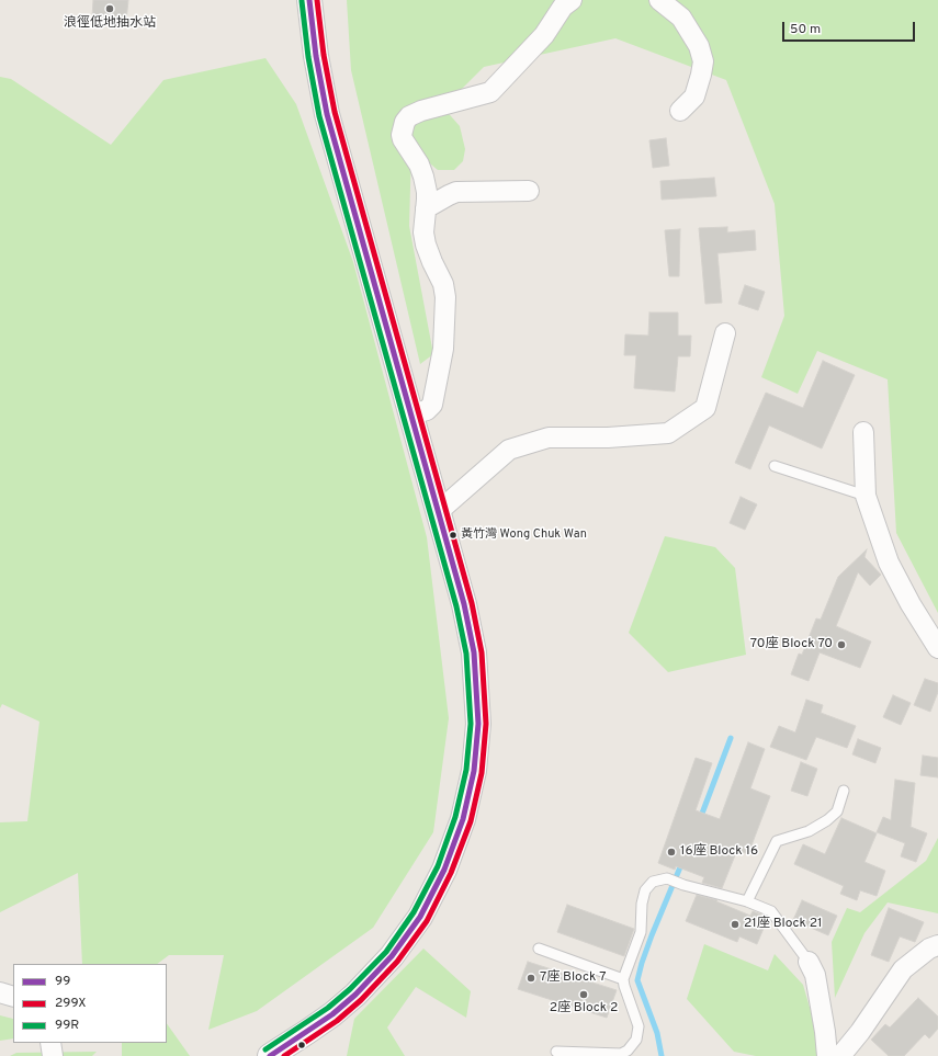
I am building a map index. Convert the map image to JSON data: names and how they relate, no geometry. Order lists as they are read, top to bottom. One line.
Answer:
{"places":["浪徑低地抽水站","黃竹灣 Wong Chuk Wan","70座 Block 70","16座 Block 16","21座 Block 21","7座 Block 7","2座 Block 2"],"lines":["transit line 99","transit line 299X","transit line 99R"],"legend":["99","299X","99R"],"scale_bar":"50 m"}
